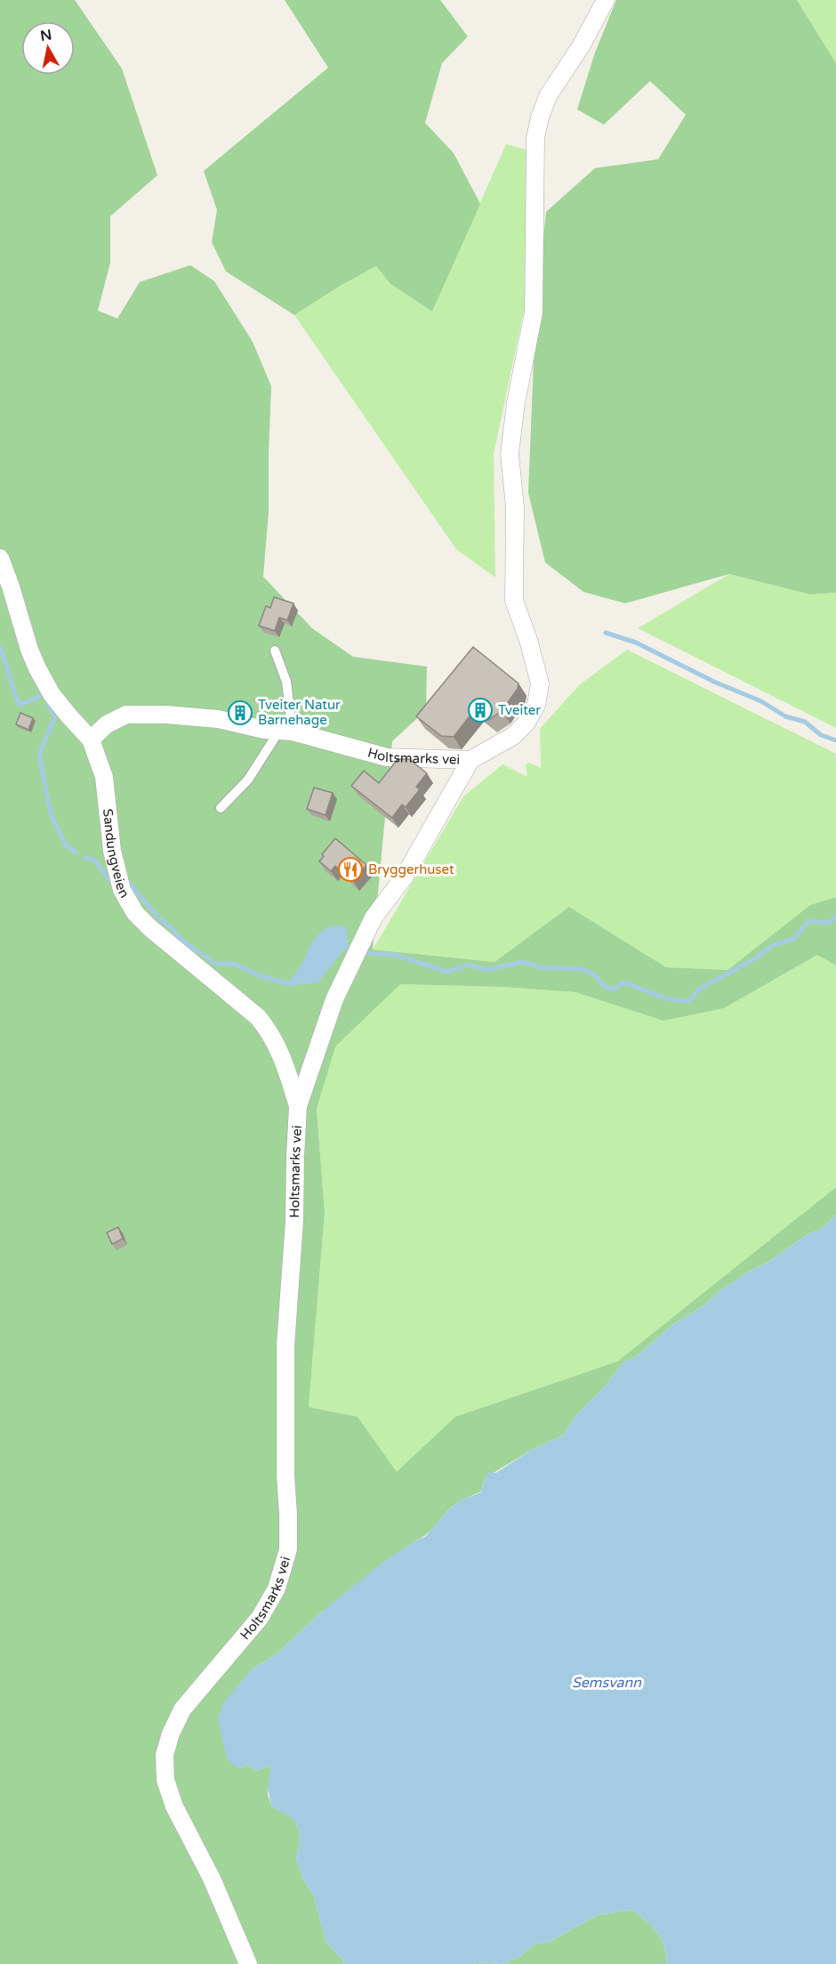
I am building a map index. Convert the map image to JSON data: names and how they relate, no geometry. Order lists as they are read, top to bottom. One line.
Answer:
{"streets":{"street":["Holtsmarks vei","Sandungveien"]},"crossings":[["Holtsmarks vei","Sandungveien"]],"water":["Semsvann"],"places":{"building":["Tveiter","Tveiter Natur Barnehage"],"restaurant":["Bryggerhuset"]},"north":"top"}
